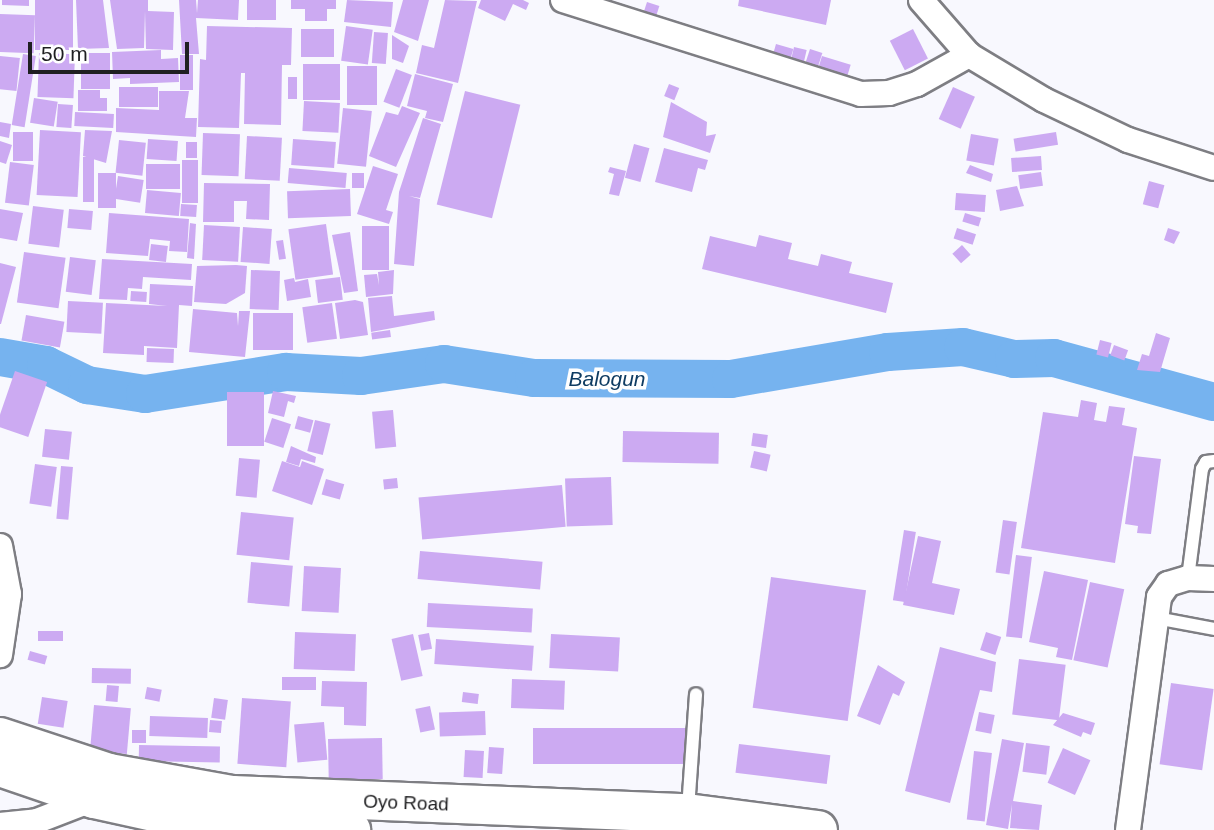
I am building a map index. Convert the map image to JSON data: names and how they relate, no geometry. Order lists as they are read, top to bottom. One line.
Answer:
{"streets":{"main road":["Oyo Road"]},"water":["Balogun"],"scale_bar":"50 m"}
